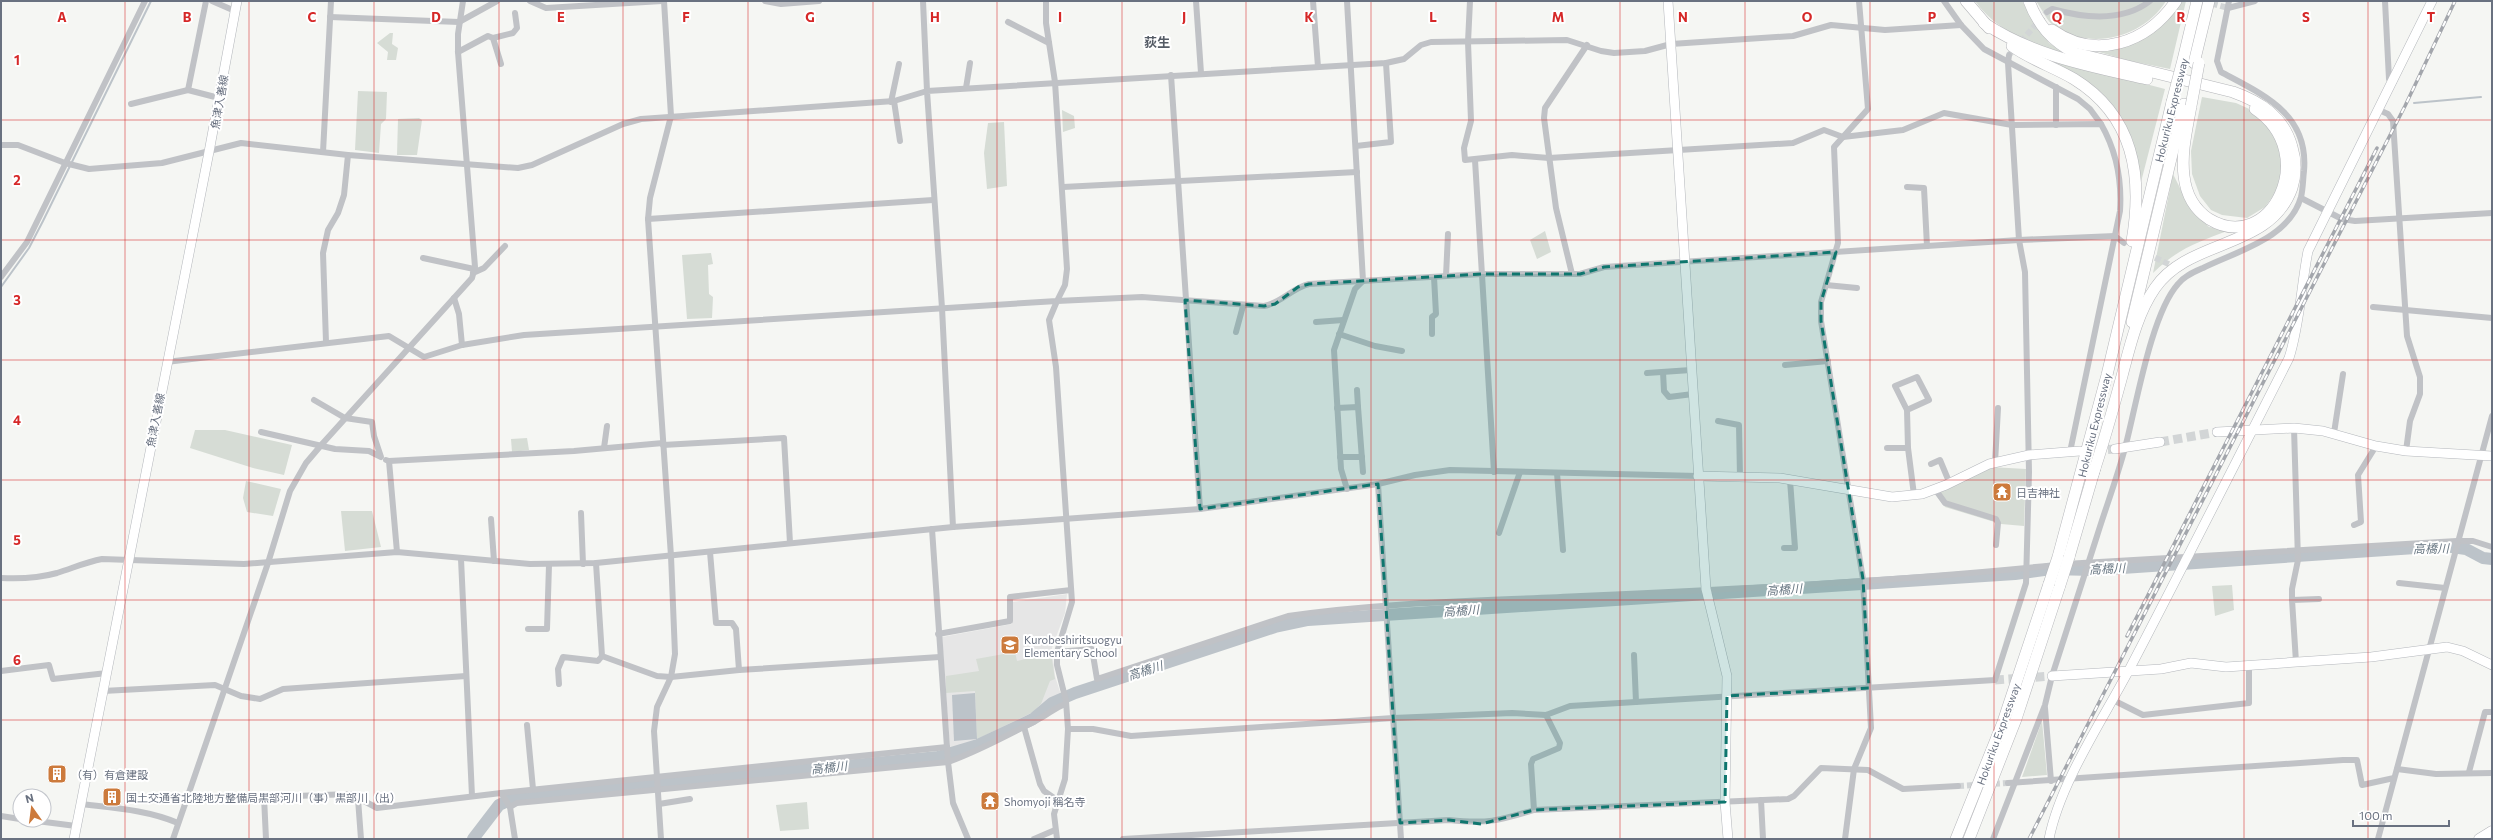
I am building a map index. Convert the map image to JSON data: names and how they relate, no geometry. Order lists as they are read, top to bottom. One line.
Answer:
{"streets":{"highway":["Hokuriku Expressway"],"street":["魚津入善線"]},"districts":["荻生"],"water":["高橋川"],"places":{"temple":["日吉神社","Shomyoji 稱名寺"],"school or university":["Kurobeshiritsuogyu Elementary School"],"building":["（有）有倉建設","国土交通省北陸地方整備局黒部河川（事）黒部川（出）"]},"scale_bar":"100 m","north":"top","grid":{"columns":["A","B","C","D","E","F","G","H","I","J","K","L","M","N","O","P","Q","R","S","T"],"rows":["1","2","3","4","5","6"]}}
